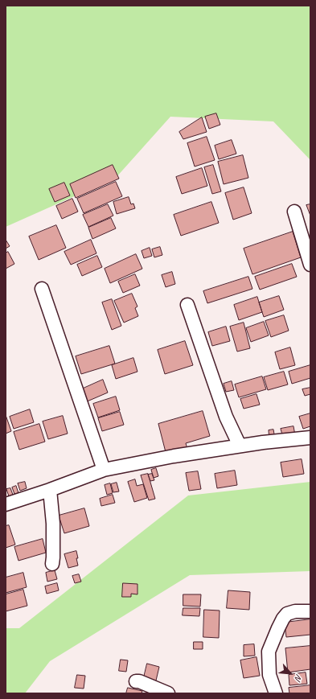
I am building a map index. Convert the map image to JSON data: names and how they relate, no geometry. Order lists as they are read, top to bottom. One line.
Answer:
{"north":"bottom right"}
